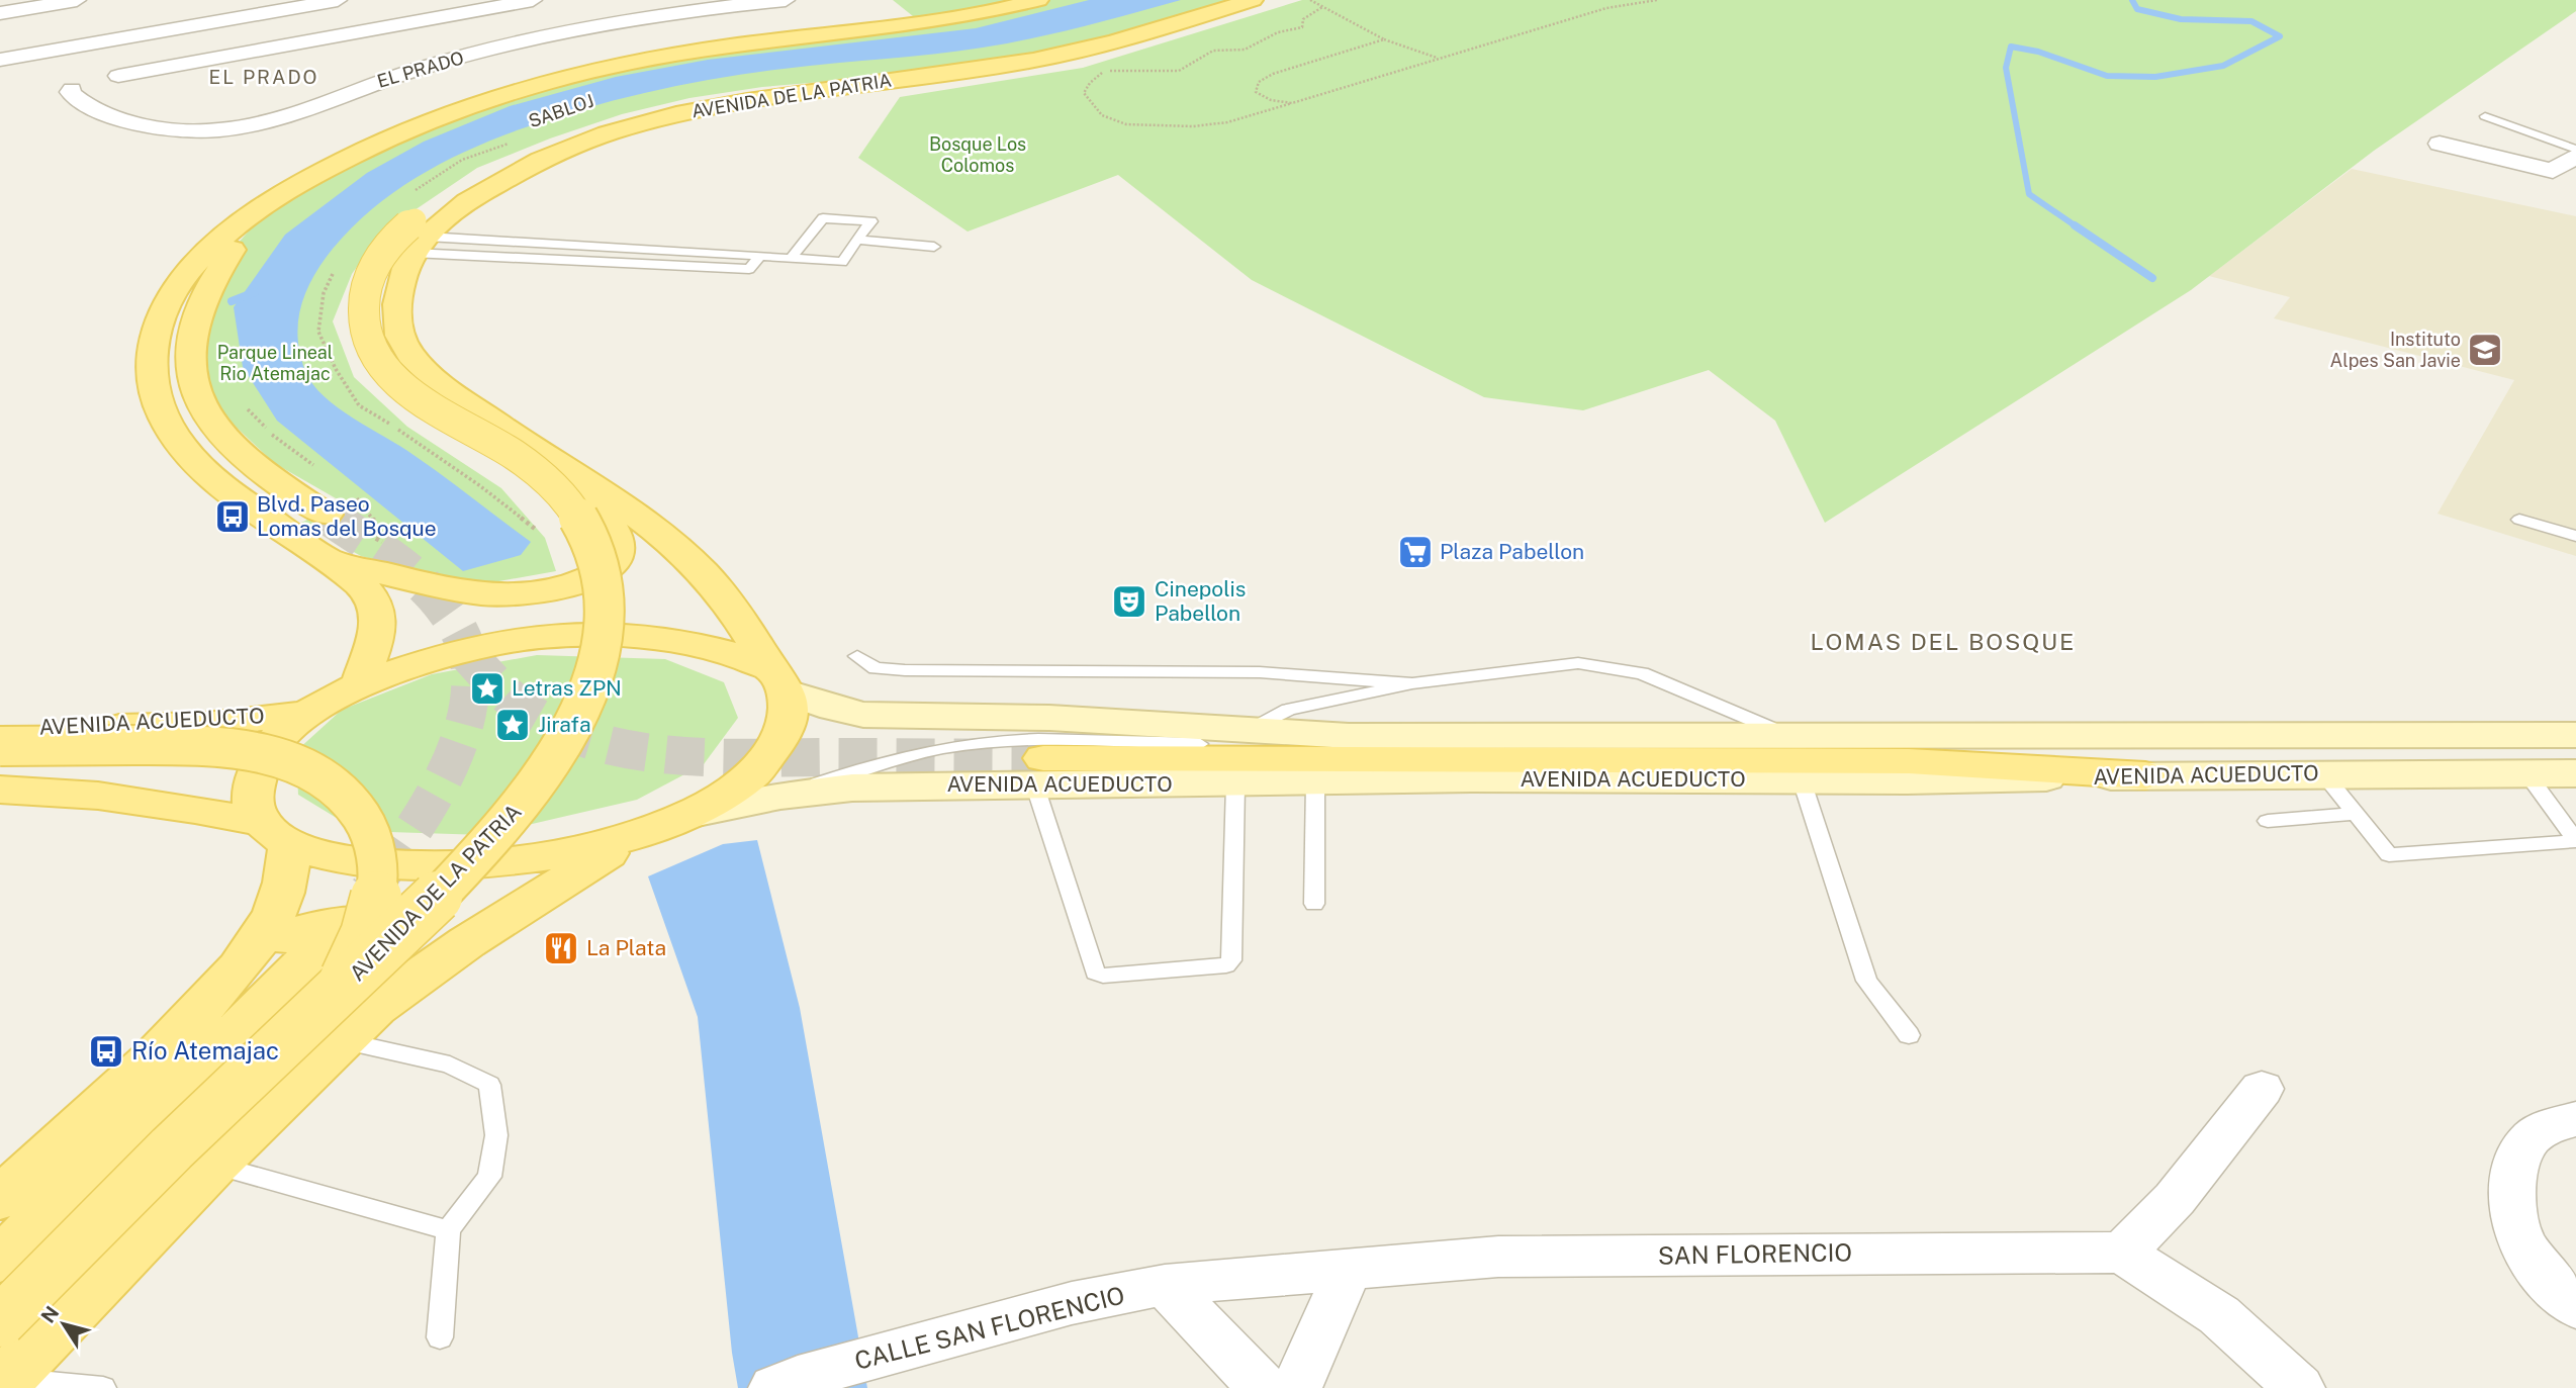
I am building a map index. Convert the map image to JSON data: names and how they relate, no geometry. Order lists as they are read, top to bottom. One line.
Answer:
{"streets":{"main road":["AVENIDA DE LA PATRIA","AVENIDA ACUEDUCTO"],"street":["EL PRADO","SAN FLORENCIO","CALLE SAN FLORENCIO"],"path":["SABLOJ"]},"crossings":[["AVENIDA DE LA PATRIA","SABLOJ"],["AVENIDA DE LA PATRIA","AVENIDA ACUEDUCTO"],["SAN FLORENCIO","CALLE SAN FLORENCIO"]],"districts":["EL PRADO","LOMAS DEL BOSQUE"],"parks":["Bosque Los Colomos","Parque Lineal Rio Atemajac"],"places":{"school or university":["Instituto Alpes San Javie"],"bus stop":["Blvd. Paseo Lomas del Bosque","Río Atemajac"],"supermarket":["Plaza Pabellon"],"theatre":["Cinepolis Pabellon"],"place":["Letras ZPN","Jirafa"],"restaurant":["La Plata"]},"north":"top left"}
